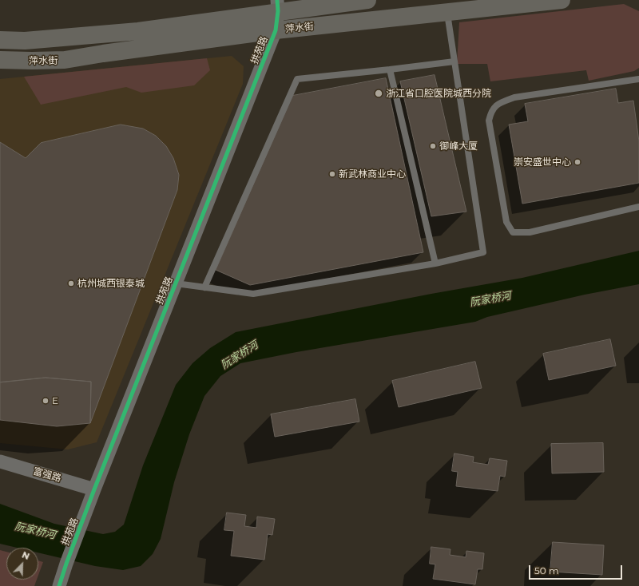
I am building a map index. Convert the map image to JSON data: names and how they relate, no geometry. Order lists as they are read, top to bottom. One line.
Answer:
{"streets":{"main road":["萍水街"],"street":["拱苑路","富强路"]},"crossings":[["萍水街","拱苑路"],["拱苑路","富强路"]],"water":["阮家桥河"],"places":["浙江省口腔医院城西分院","御峰大厦","崇安盛世中心","新武林商业中心","杭州城西银泰城","E"],"scale_bar":"50 m","north":"top right"}
